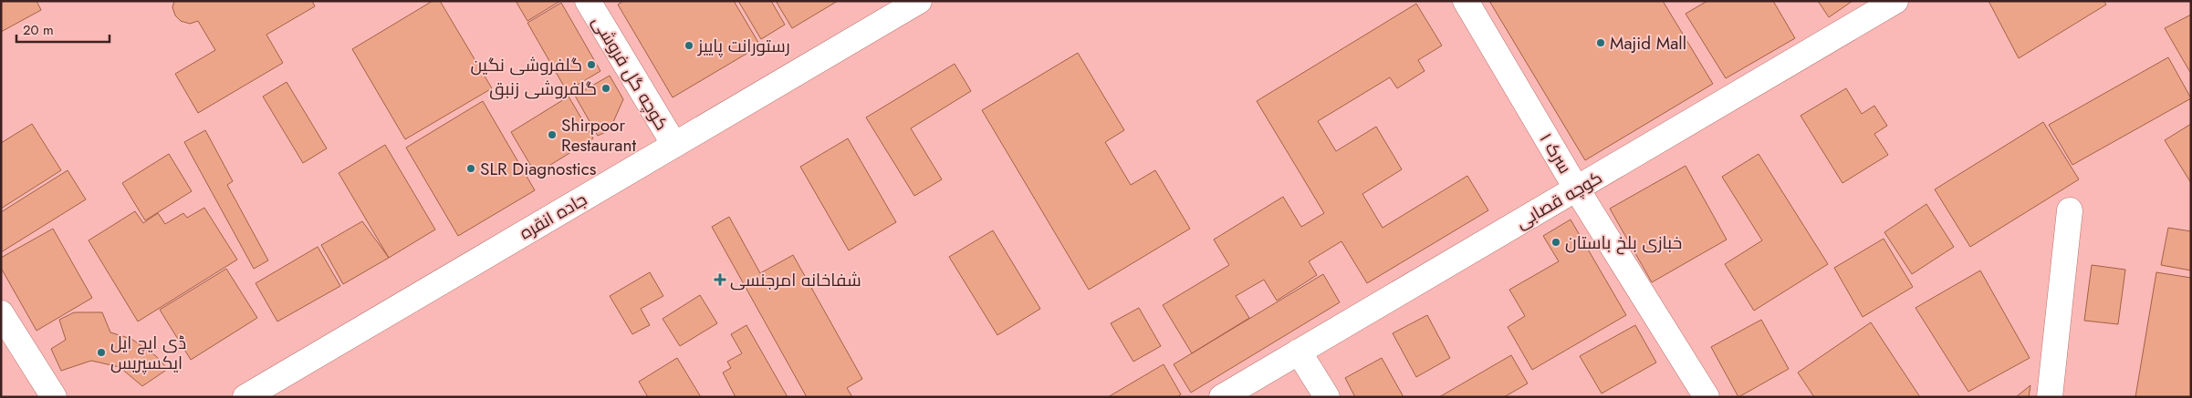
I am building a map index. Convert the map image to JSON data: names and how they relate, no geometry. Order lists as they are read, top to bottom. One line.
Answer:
{"streets":{"street":["کوچه گل فروشی","سرک ۱","کوچه قصابی","جادہ انقرہ"]},"crossings":[["کوچه گل فروشی","جادہ انقرہ"],["سرک ۱","کوچه قصابی"]],"places":{"other":["Majid Mall","رستورانت پاییز","گلفروشی نگین","گلفروشی زنبق","Shirpoor Restaurant","SLR Diagnostics","خبازی بلخ باستان","ڈی ایچ ایل ایکسپریس"],"health":["شفاخانه امرجنسی"]},"scale_bar":"20 m"}
